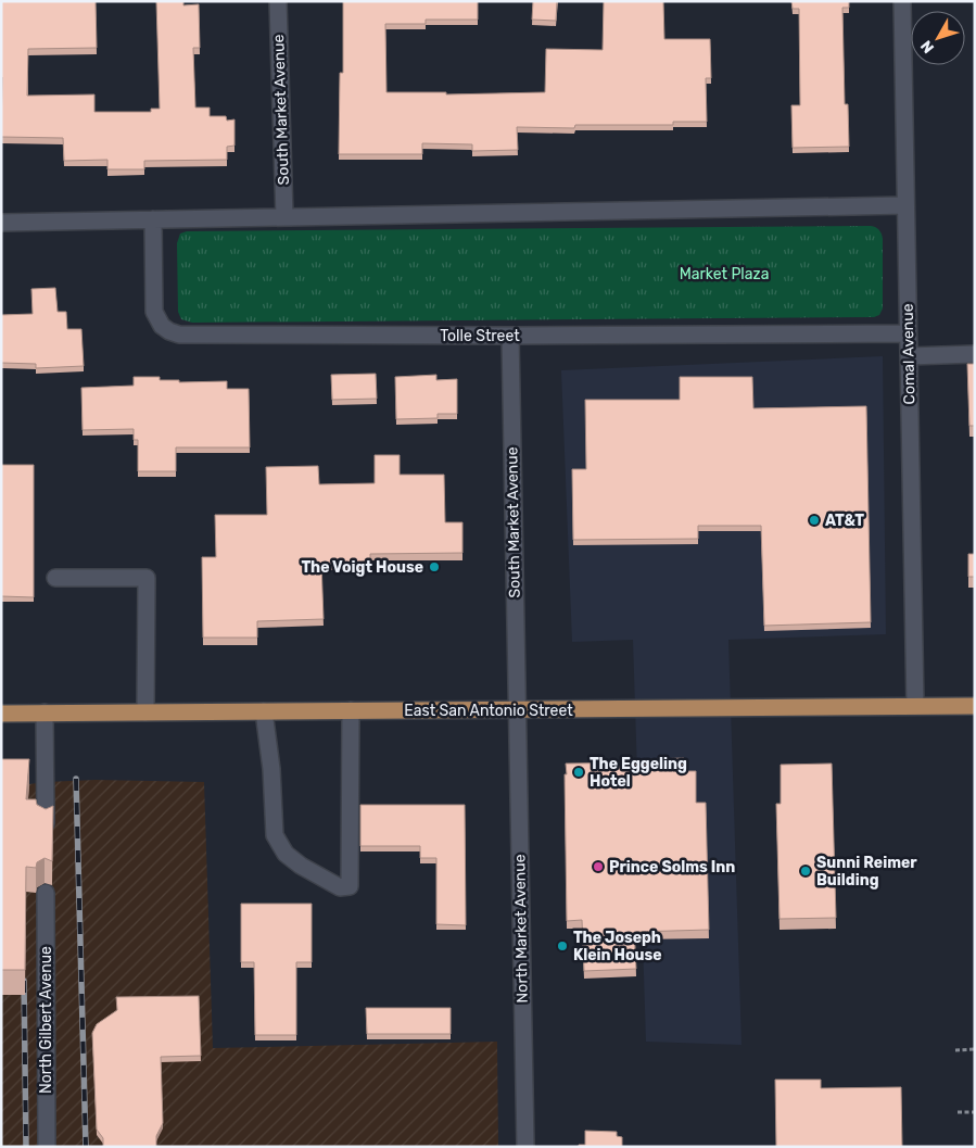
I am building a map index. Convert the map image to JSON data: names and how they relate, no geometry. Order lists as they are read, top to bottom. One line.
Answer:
{"streets":{"main road":["East San Antonio Street"],"street":["South Market Avenue","Tolle Street","Comal Avenue","North Market Avenue","North Gilbert Avenue"]},"crossings":[["South Market Avenue","Tolle Street"],["South Market Avenue","East San Antonio Street"],["South Market Avenue","North Market Avenue"],["Tolle Street","Comal Avenue"],["Comal Avenue","East San Antonio Street"],["East San Antonio Street","North Market Avenue"]],"parks":["Market Plaza"],"places":["AT&T","The Voigt House","The Eggeling Hotel","Prince Solms Inn","Sunni Reimer Building","The Joseph Klein House"],"north":"bottom left"}
